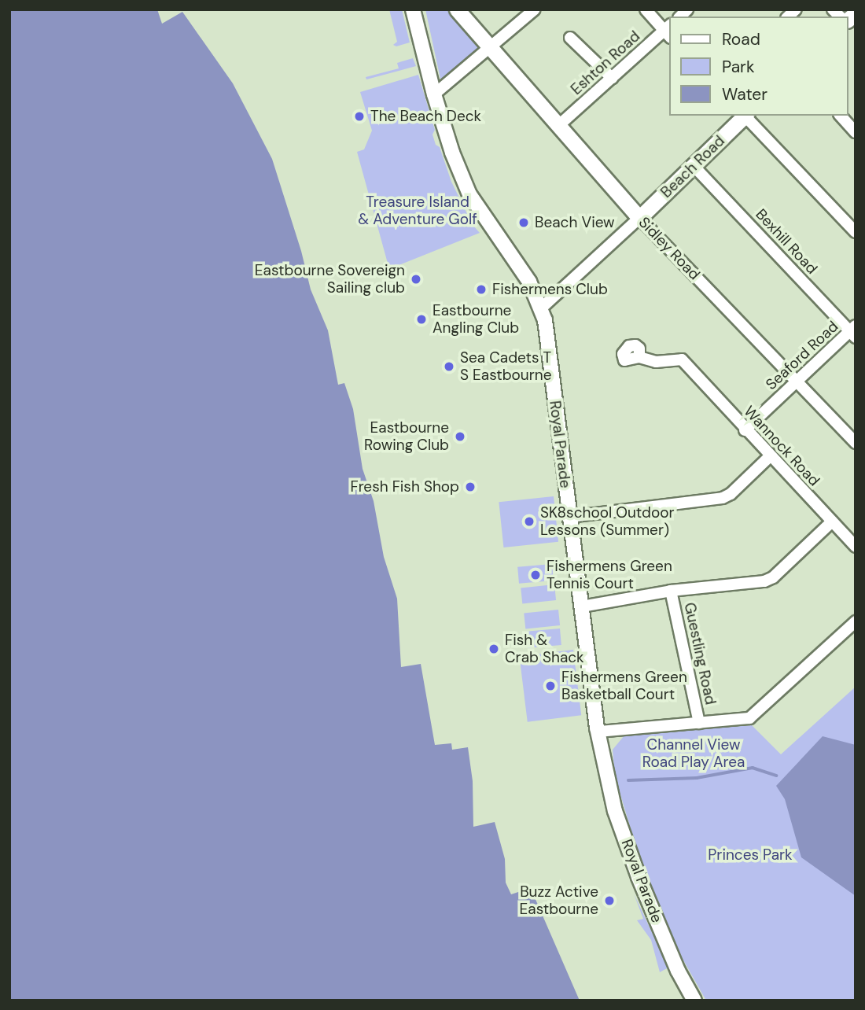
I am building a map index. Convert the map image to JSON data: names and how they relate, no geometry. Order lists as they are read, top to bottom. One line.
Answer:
{"streets":{"main road":["Beach Road","Sidley Road"],"street":["Eshton Road","Bexhill Road","Seaford Road","Royal Parade","Wannock Road","Guestling Road"]},"crossings":[["Eshton Road","Sidley Road"],["Beach Road","Bexhill Road"],["Beach Road","Sidley Road"],["Beach Road","Royal Parade"],["Bexhill Road","Seaford Road"],["Sidley Road","Seaford Road"],["Seaford Road","Wannock Road"]],"parks":["Treasure Island & Adventure Golf","Channel View Road Play Area","Princes Park"],"places":["The Beach Deck","Beach View","Eastbourne Sovereign Sailing club","Fishermens Club","Eastbourne Angling Club","Sea Cadets T S Eastbourne","Eastbourne Rowing Club","Fresh Fish Shop","SK8school Outdoor Lessons (Summer)","Fishermens Green Tennis Court","Fish & Crab Shack","Fishermens Green Basketball Court","Buzz Active Eastbourne"],"legend":["Road","Park","Water"]}
